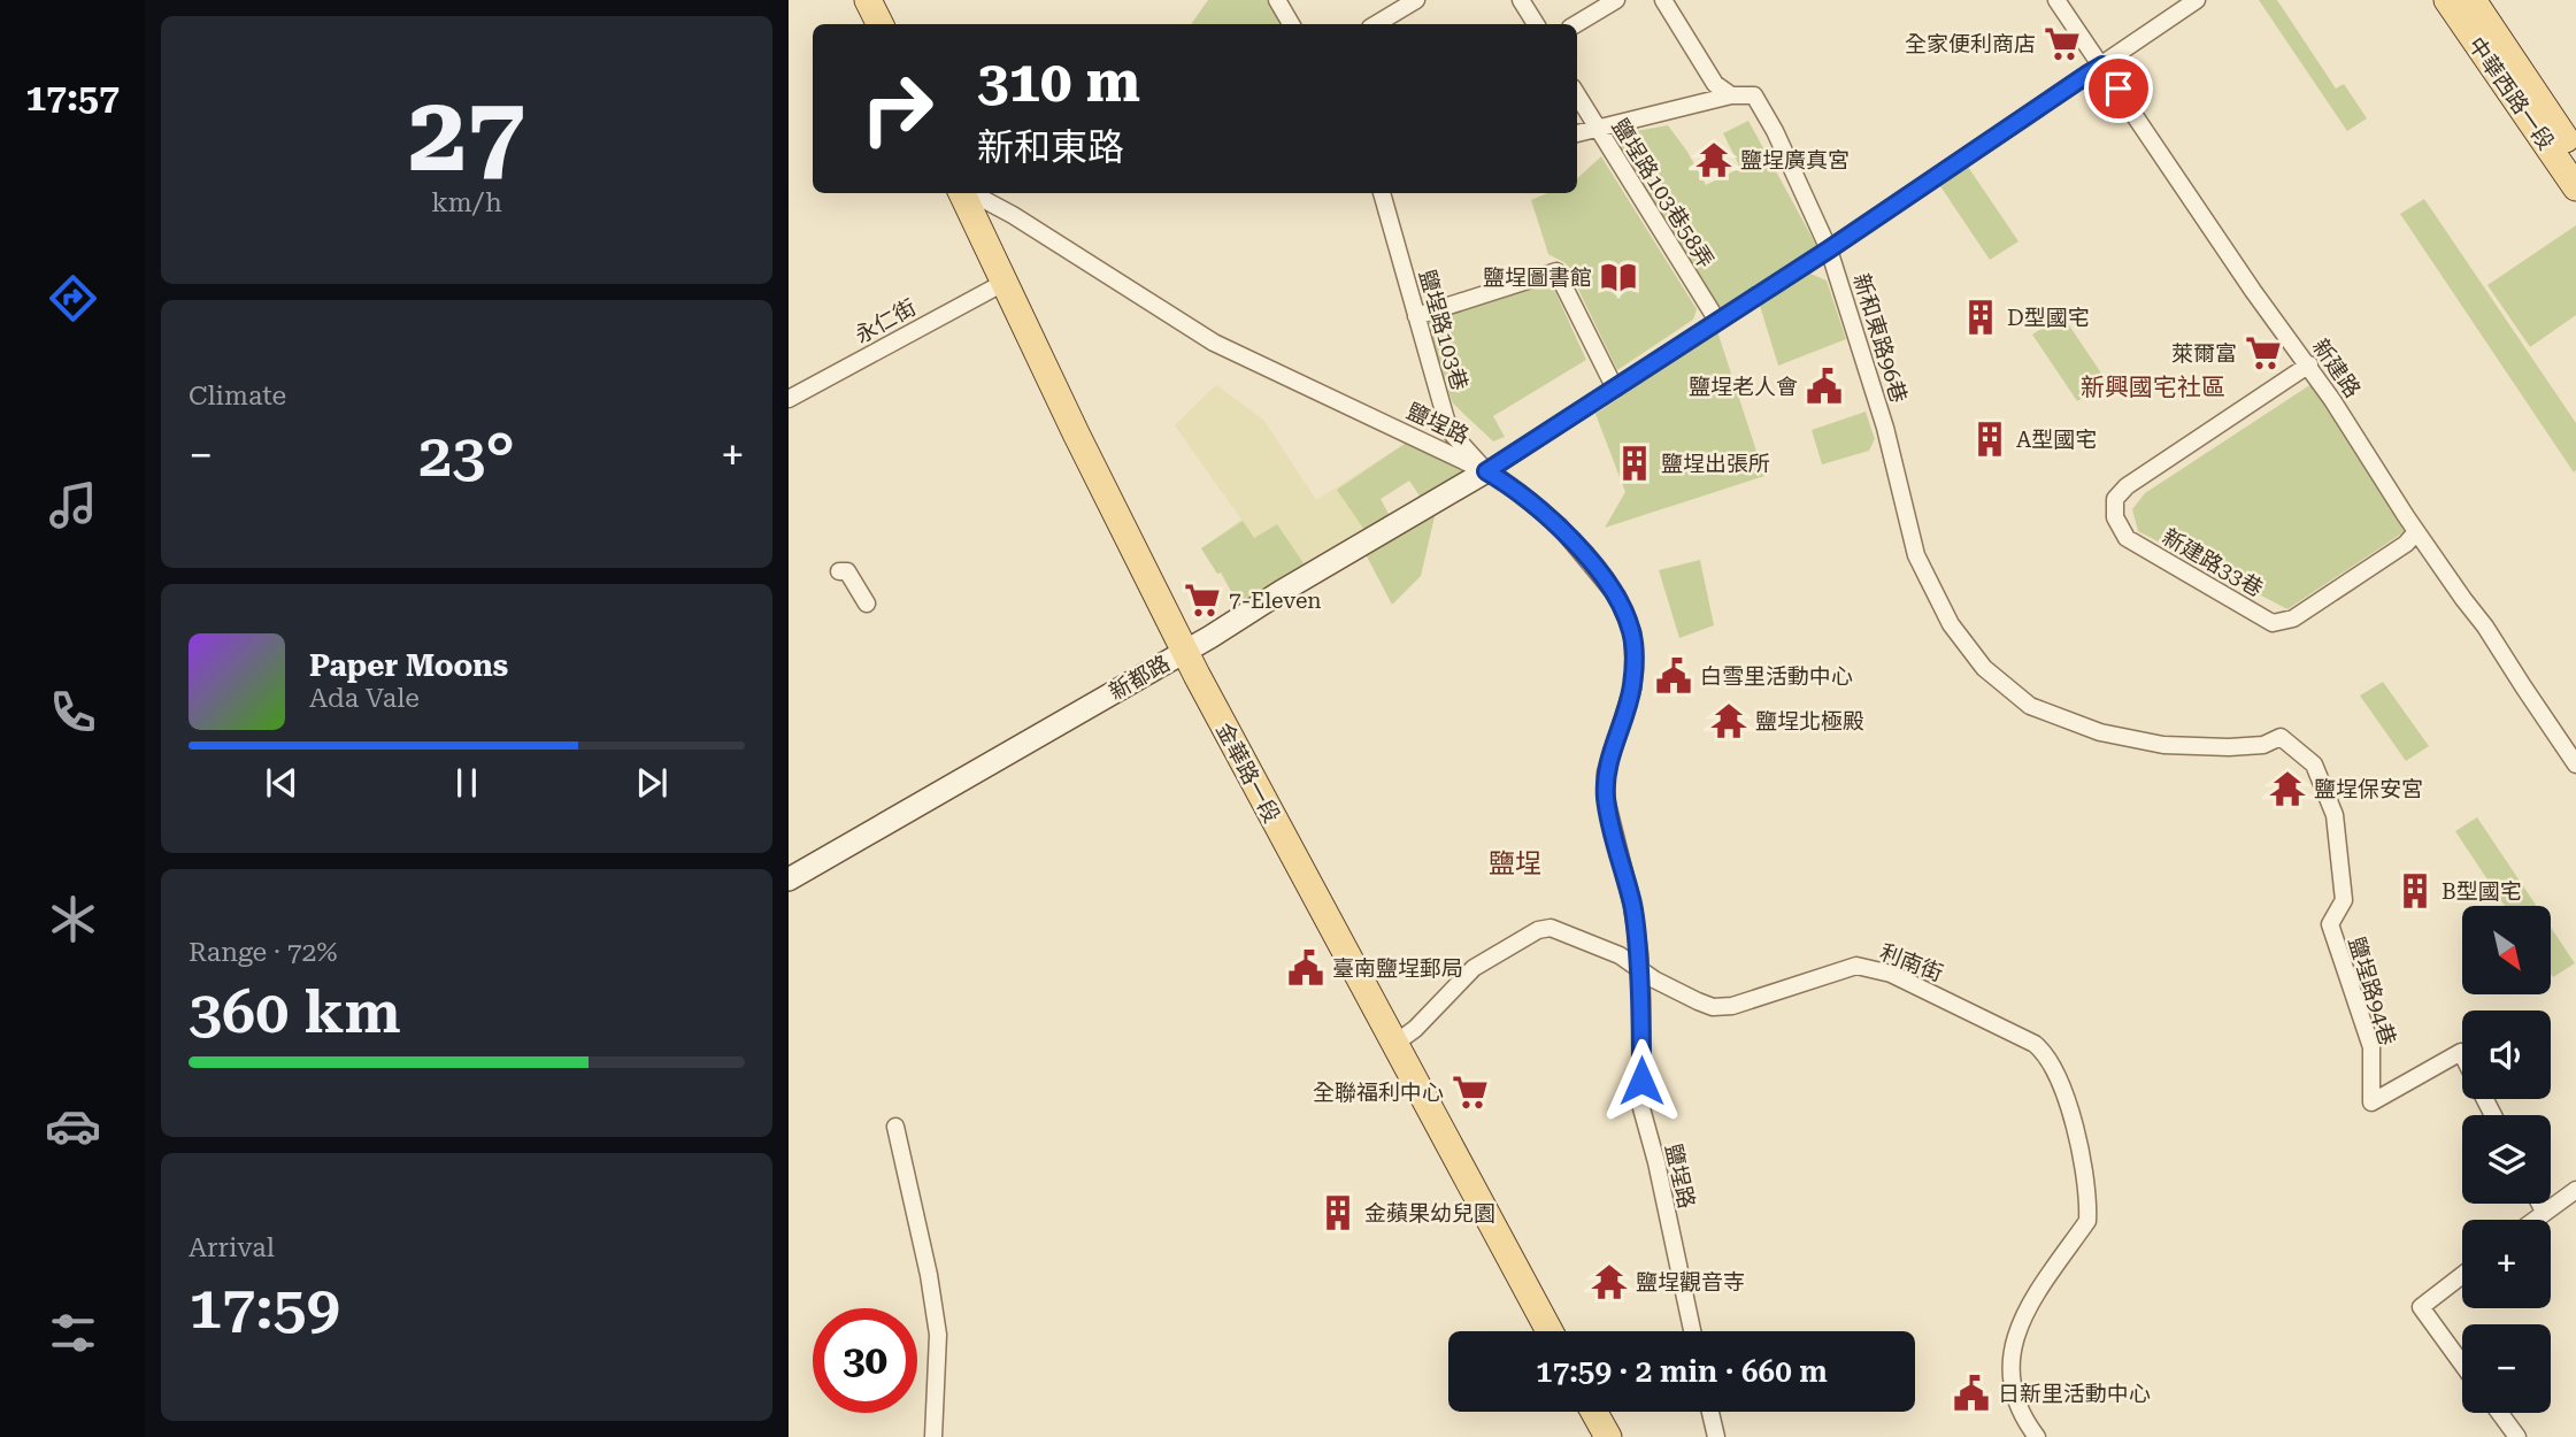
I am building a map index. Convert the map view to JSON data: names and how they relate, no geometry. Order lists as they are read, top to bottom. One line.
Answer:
{"streets":{"main road":["中華西路一段","金華路一段"],"street":["鹽埕路103巷58弄","永仁街","鹽埕路103巷","新和東路96巷","新建路","鹽埕路","新建路33巷","新都路","利南街","鹽埕路94巷"]},"crossings":[["永仁街","金華路一段"],["鹽埕路103巷","鹽埕路"],["鹽埕路103巷","新都路"],["新和東路96巷","鹽埕路94巷"],["新建路","新建路33巷"],["鹽埕路","新都路"],["鹽埕路","利南街"],["新都路","金華路一段"],["金華路一段","利南街"]],"districts":["新興國宅社區","鹽埕"],"places":{"supermarket":["全家便利商店","萊爾富","7-Eleven","全聯福利中心"],"temple":["鹽埕廣真宮","鹽埕北極殿","鹽埕保安宮","鹽埕觀音寺"],"library":["鹽埕圖書館"],"building":["D型國宅","A型國宅","鹽埕出張所","B型國宅","金蘋果幼兒園"],"public building":["鹽埕老人會","白雪里活動中心","臺南鹽埕郵局","日新里活動中心"]},"north":"bottom right","page":{"tabs":"17:57","tile":[["27","km/h"],"Climate",["Range · 72%","360 km"],["Arrival","17:59"]],"turn":["310 m","新和東路"],"heat":["−","23°","+"],"song":["Paper Moons","Ada Vale"],"map_buttons":["+","−"],"limit":"30","trip":"17:59 · 2 min · 660 m"}}
